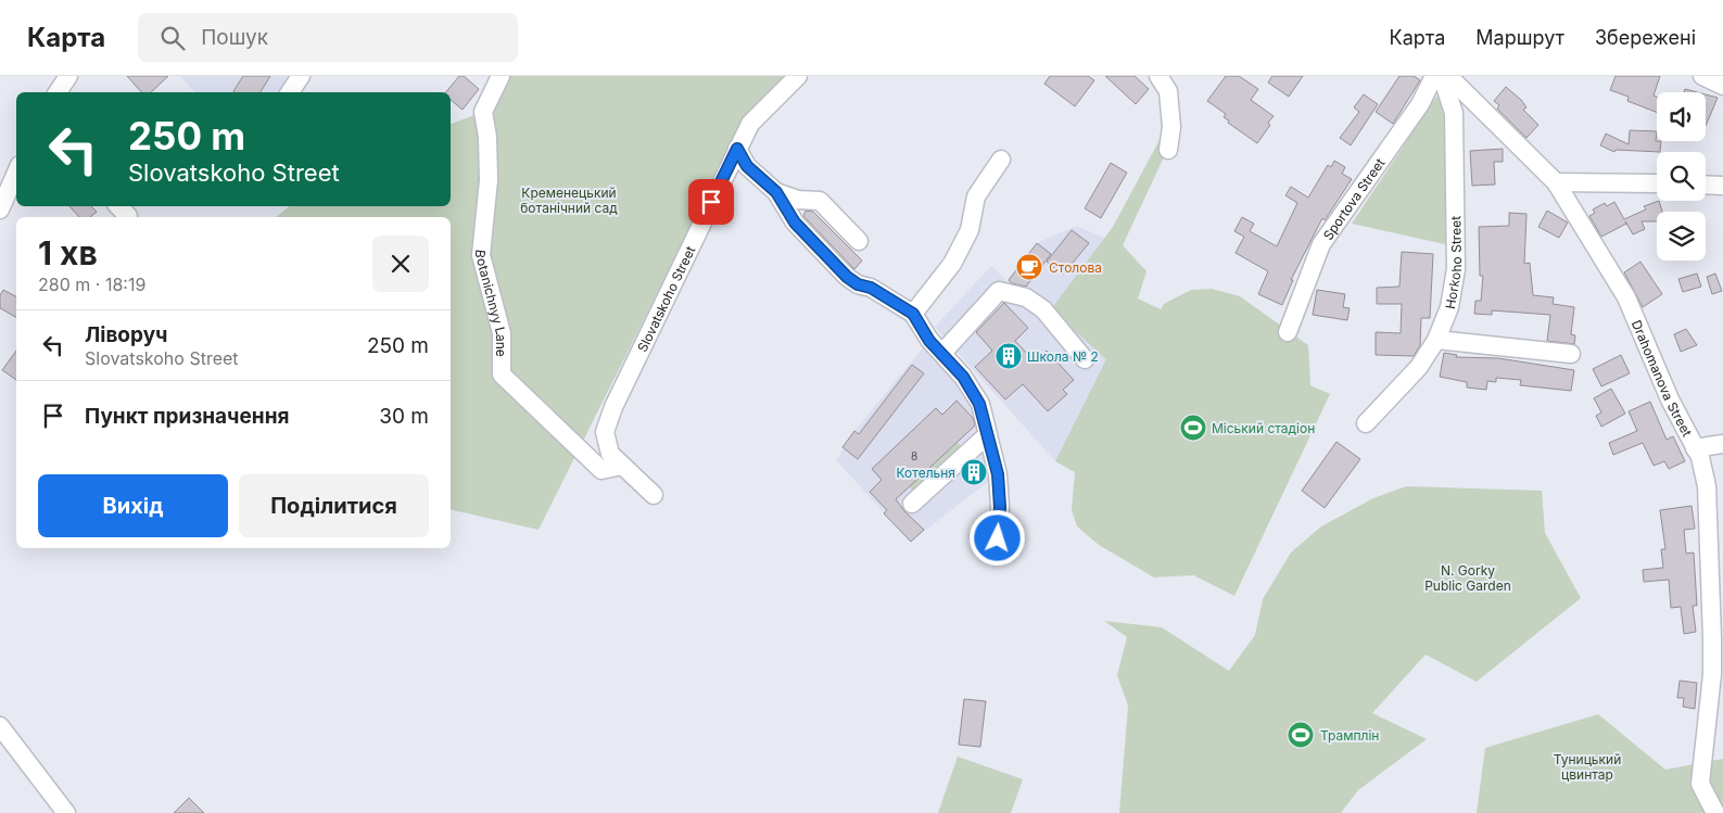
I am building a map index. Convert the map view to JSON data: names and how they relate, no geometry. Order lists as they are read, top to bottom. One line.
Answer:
{"streets":{"street":["Sportova Street","Horkoho Street","Slovatskoho Street","Botanichnyy Lane","Drahomanova Street"]},"crossings":[["Slovatskoho Street","Botanichnyy Lane"]],"parks":["Кременецький ботанічний сад","N. Gorky Public Garden","Туницький цвинтар"],"places":{"cafe":["Столова"],"building":["Школа № 2","Котельня"],"sports":["Міський стадіон","Трамплін"]},"house_numbers":["8"],"page":{"header":"Карта","search":"Пошук","nav":["Карта","Маршрут","Збережені"],"turn":["250 m","Slovatskoho Street"],"heading":["1 хв","280 m · 18:19"],"list":[{"name":"Ліворуч","note":"Slovatskoho Street","value":"250 m"},{"name":"Пункт призначення","value":"30 m"}],"buttons":["Вихід","Поділитися"]}}
